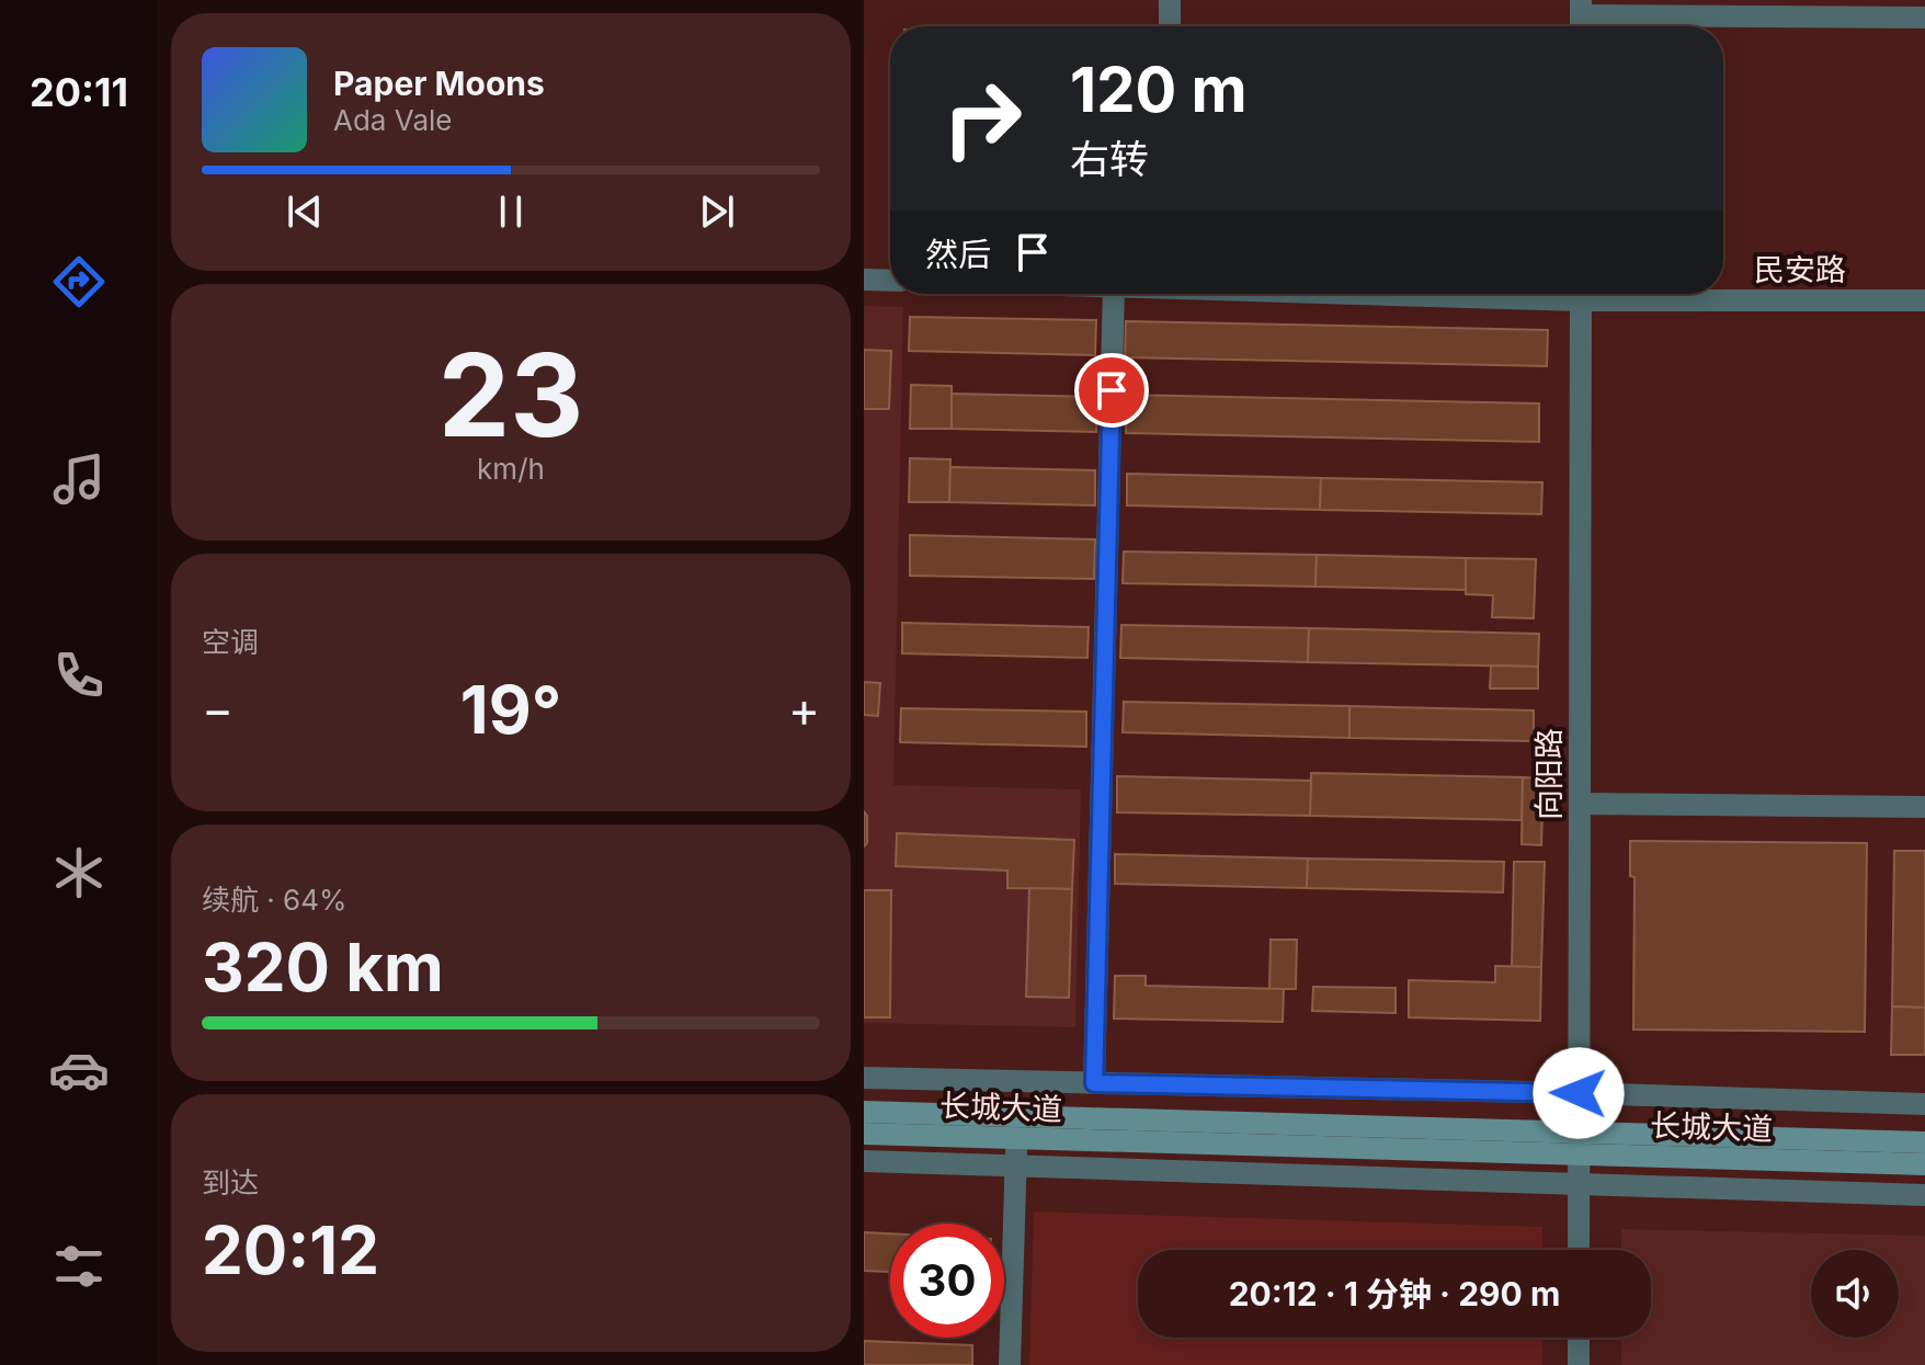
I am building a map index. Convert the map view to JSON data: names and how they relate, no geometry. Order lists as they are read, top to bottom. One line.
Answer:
{"streets":{"main road":["长城大道"],"street":["民安路","向阳路"]},"crossings":[["向阳路","长城大道"]],"page":{"tabs":"20:11","turn":["120 m","右转"],"song":["Paper Moons","Ada Vale"],"then":"然后","tile":[["23","km/h"],"空调",["续航 · 64%","320 km"],["到达","20:12"]],"heat":["−","19°","+"],"limit":"30","trip":"20:12 · 1 分钟 · 290 m"}}
